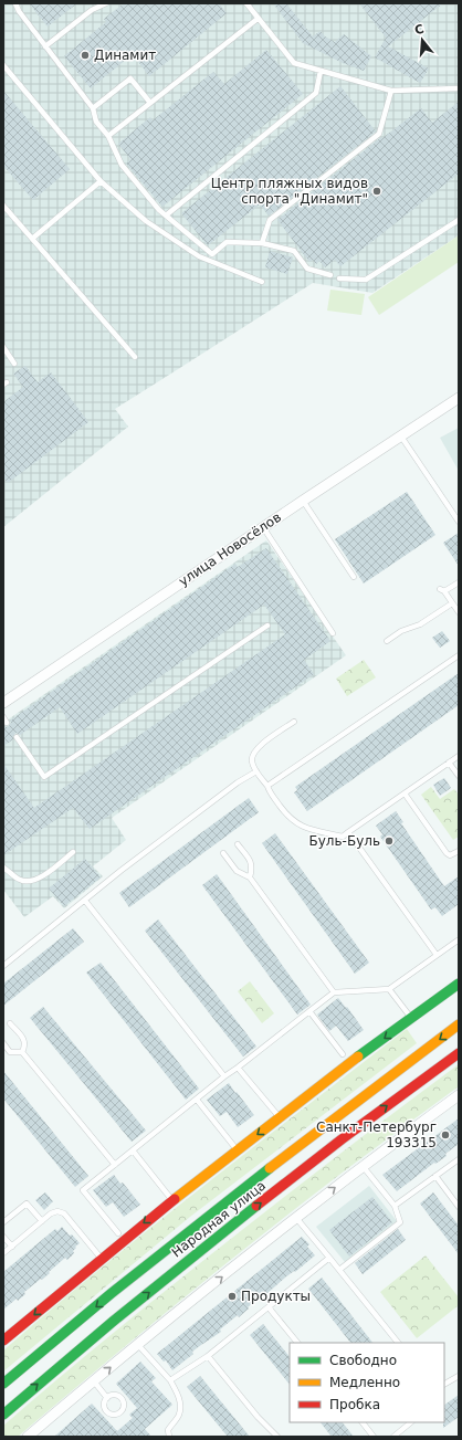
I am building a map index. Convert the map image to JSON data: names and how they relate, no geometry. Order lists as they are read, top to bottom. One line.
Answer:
{"streets":{"main road":["Народная улица"],"street":["улица Новосёлов"]},"places":["Динамит","Центр пляжных видов спорта \"Динамит\"","Буль-Буль","Санкт-Петербург 193315","Продукты"],"legend":["Свободно","Медленно","Пробка"],"north":"top"}
